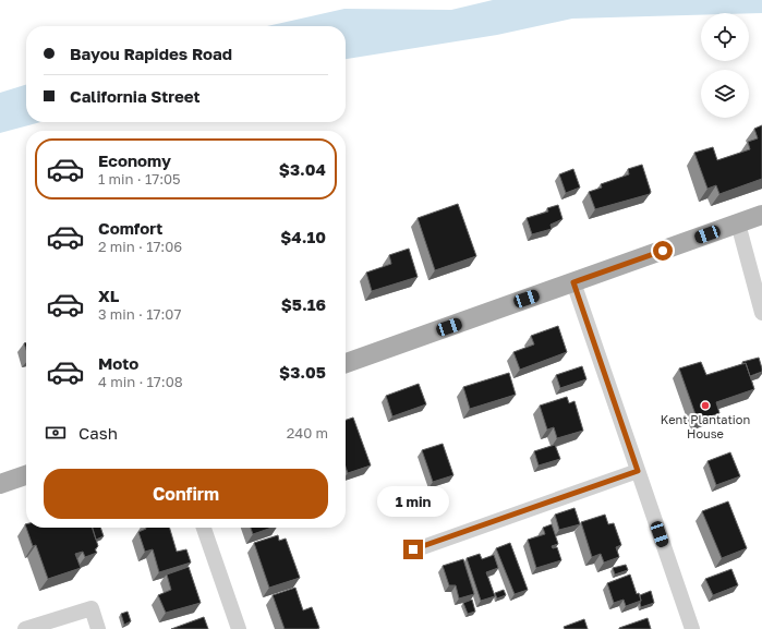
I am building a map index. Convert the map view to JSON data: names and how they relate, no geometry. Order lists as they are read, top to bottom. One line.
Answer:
{"places":["Kent Plantation House"],"page":{"banner":["Bayou Rapides Road","California Street"],"list":[{"name":"Economy","note":"1 min · 17:05","value":"$3.04"},{"name":"Comfort","note":"2 min · 17:06","value":"$4.10"},{"name":"XL","note":"3 min · 17:07","value":"$5.16"},{"name":"Moto","note":"4 min · 17:08","value":"$3.05"}],"pay":["Cash","240 m"],"buttons":"Confirm","bubble":"1 min"}}
